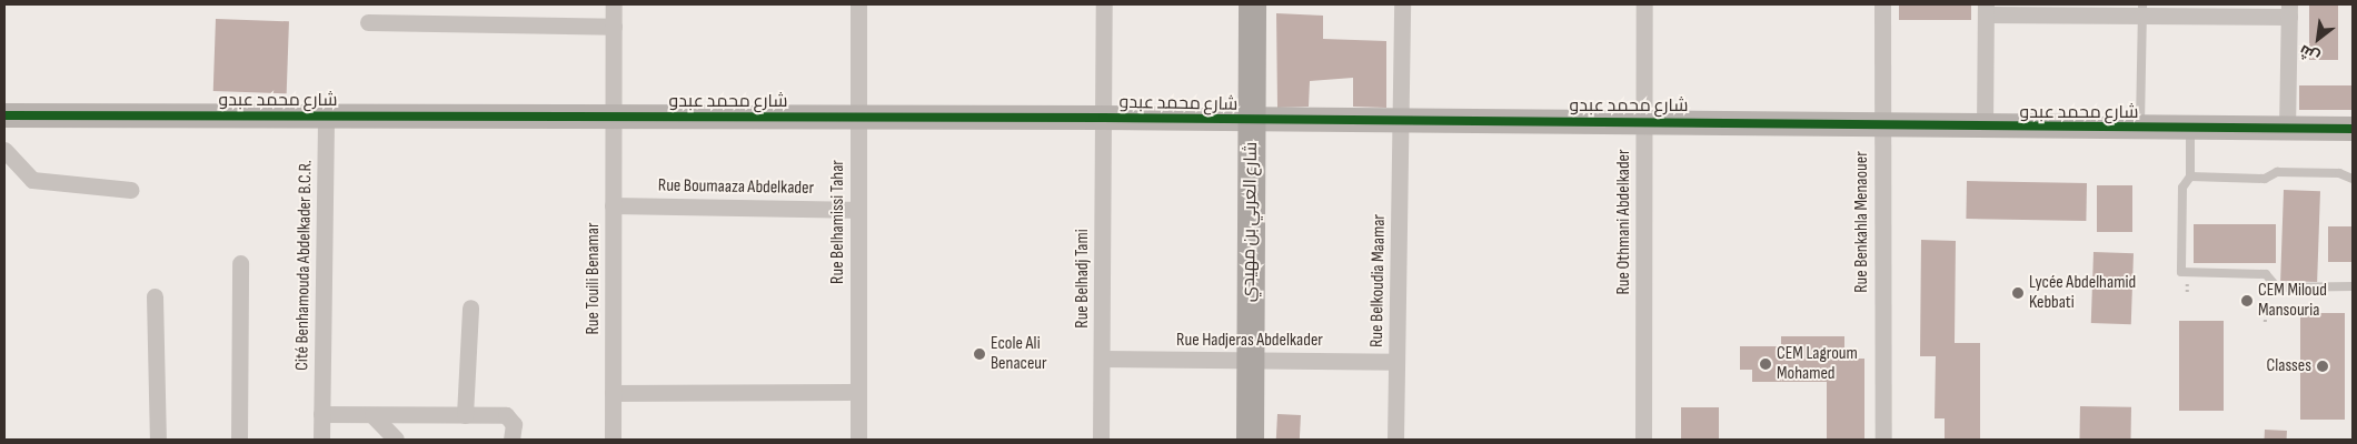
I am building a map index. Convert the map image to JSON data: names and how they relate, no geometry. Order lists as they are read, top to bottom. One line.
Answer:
{"streets":{"main road":["شارع العربي بن مهيدي"],"street":["شارع محمد عبدو","Rue Boumaaza Abdelkader","Rue Belhamissi Tahar","Rue Othmani Abdelkader","Rue Benkahla Menaouer","Cité Benhamouda Abdelkader B.C.R.","Rue Touili Benamar","Rue Belhadj Tami","Rue Belkoudia Maamar","Rue Hadjeras Abdelkader"]},"crossings":[["شارع محمد عبدو","Rue Belhamissi Tahar"],["شارع محمد عبدو","شارع العربي بن مهيدي"],["شارع محمد عبدو","Rue Othmani Abdelkader"],["شارع محمد عبدو","Rue Benkahla Menaouer"],["شارع محمد عبدو","Cité Benhamouda Abdelkader B.C.R."],["شارع محمد عبدو","Rue Touili Benamar"],["شارع محمد عبدو","Rue Belhadj Tami"],["شارع محمد عبدو","Rue Belkoudia Maamar"],["Rue Boumaaza Abdelkader","Rue Belhamissi Tahar"],["Rue Boumaaza Abdelkader","Rue Touili Benamar"],["شارع العربي بن مهيدي","Rue Hadjeras Abdelkader"],["Rue Belhadj Tami","Rue Hadjeras Abdelkader"],["Rue Belkoudia Maamar","Rue Hadjeras Abdelkader"]],"places":["Lycée Abdelhamid Kebbati","CEM Miloud Mansouria","Ecole Ali Benaceur","CEM Lagroum Mohamed","Classes"],"north":"bottom left"}
